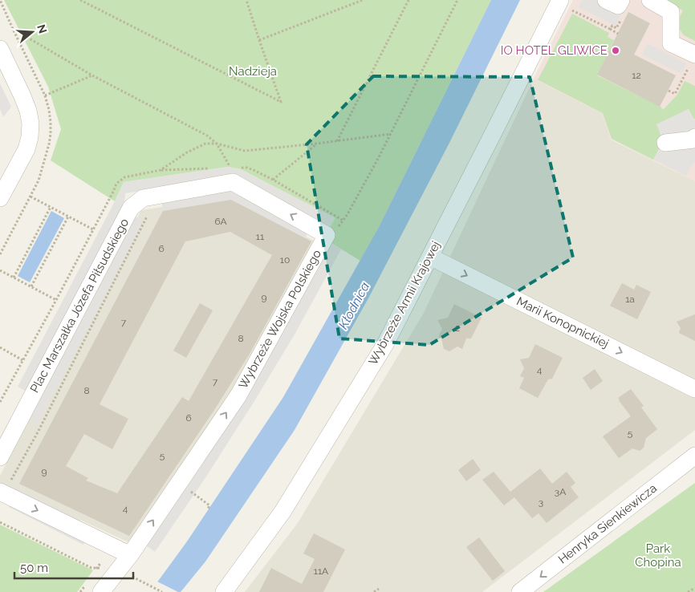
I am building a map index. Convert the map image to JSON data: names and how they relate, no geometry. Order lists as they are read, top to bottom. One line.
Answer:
{"streets":{"street":["Wybrzeże Armii Krajowej","Plac Marszałka Józefa Piłsudskiego","Wybrzeże Wojska Polskiego","Marii Konopnickiej","Henryka Sienkiewicza"]},"crossings":[["Wybrzeże Armii Krajowej","Marii Konopnickiej"],["Plac Marszałka Józefa Piłsudskiego","Wybrzeże Wojska Polskiego"]],"one_way":["Wybrzeże Wojska Polskiego","Marii Konopnickiej","Henryka Sienkiewicza"],"water":["Kłodnica"],"parks":["Nadzieja","Park Chopina"],"places":["IO HOTEL GLIWICE"],"house_numbers":["12","6A","11","6","10","9","1a","7","2","8","4","7","8","6","5","5","9","3A","3","4","11A"],"scale_bar":"50 m","north":"right"}
